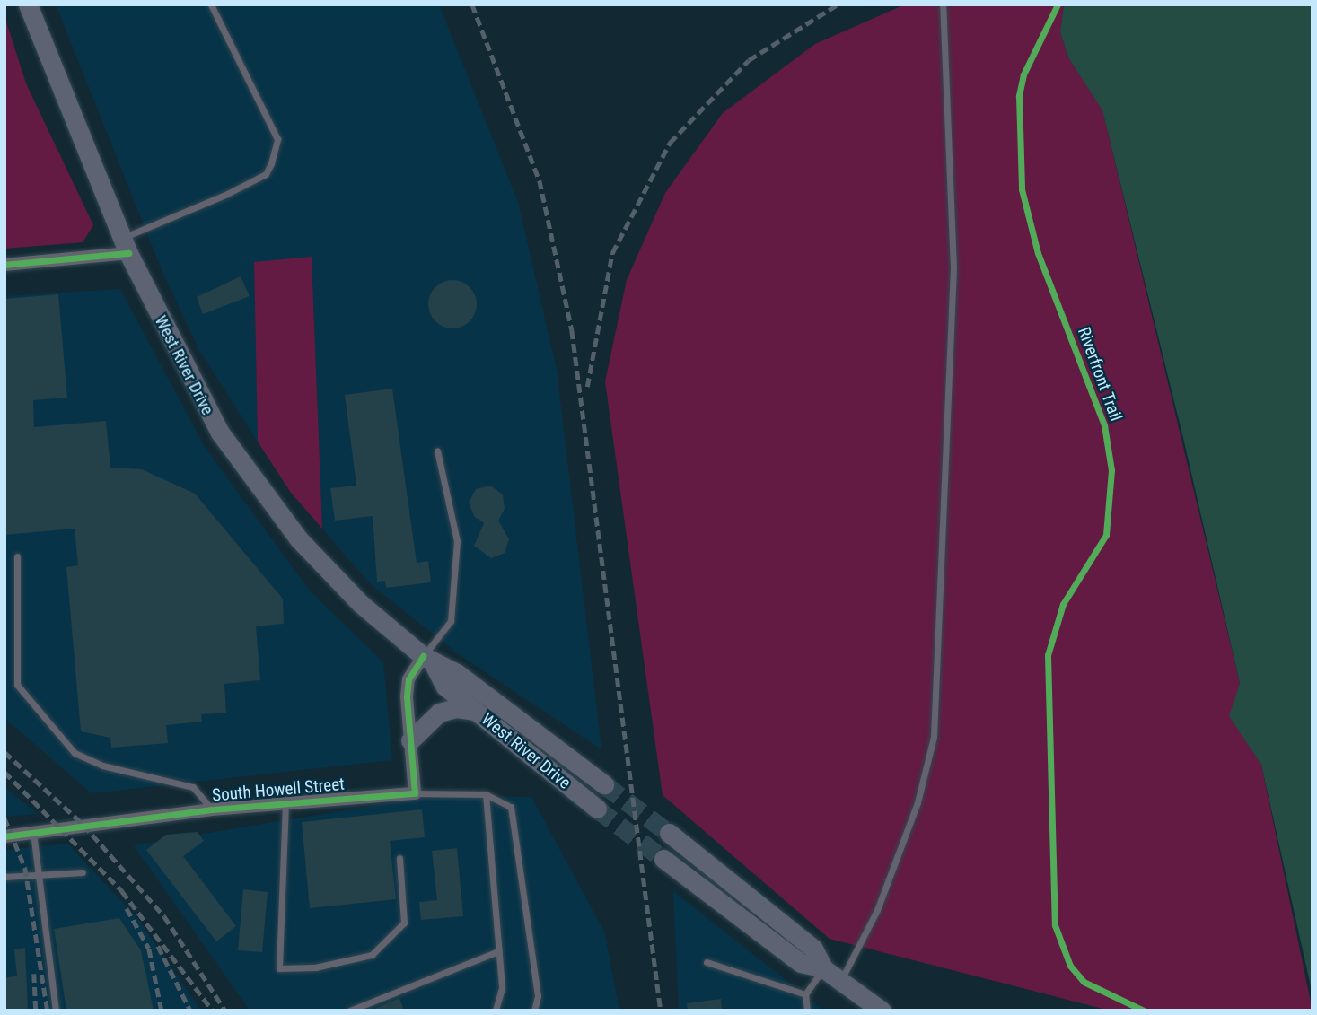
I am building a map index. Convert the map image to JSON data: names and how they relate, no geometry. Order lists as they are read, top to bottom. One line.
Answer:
{"streets":{"main road":["West River Drive"],"street":["South Howell Street"],"cycle path":["Riverfront Trail"]}}
